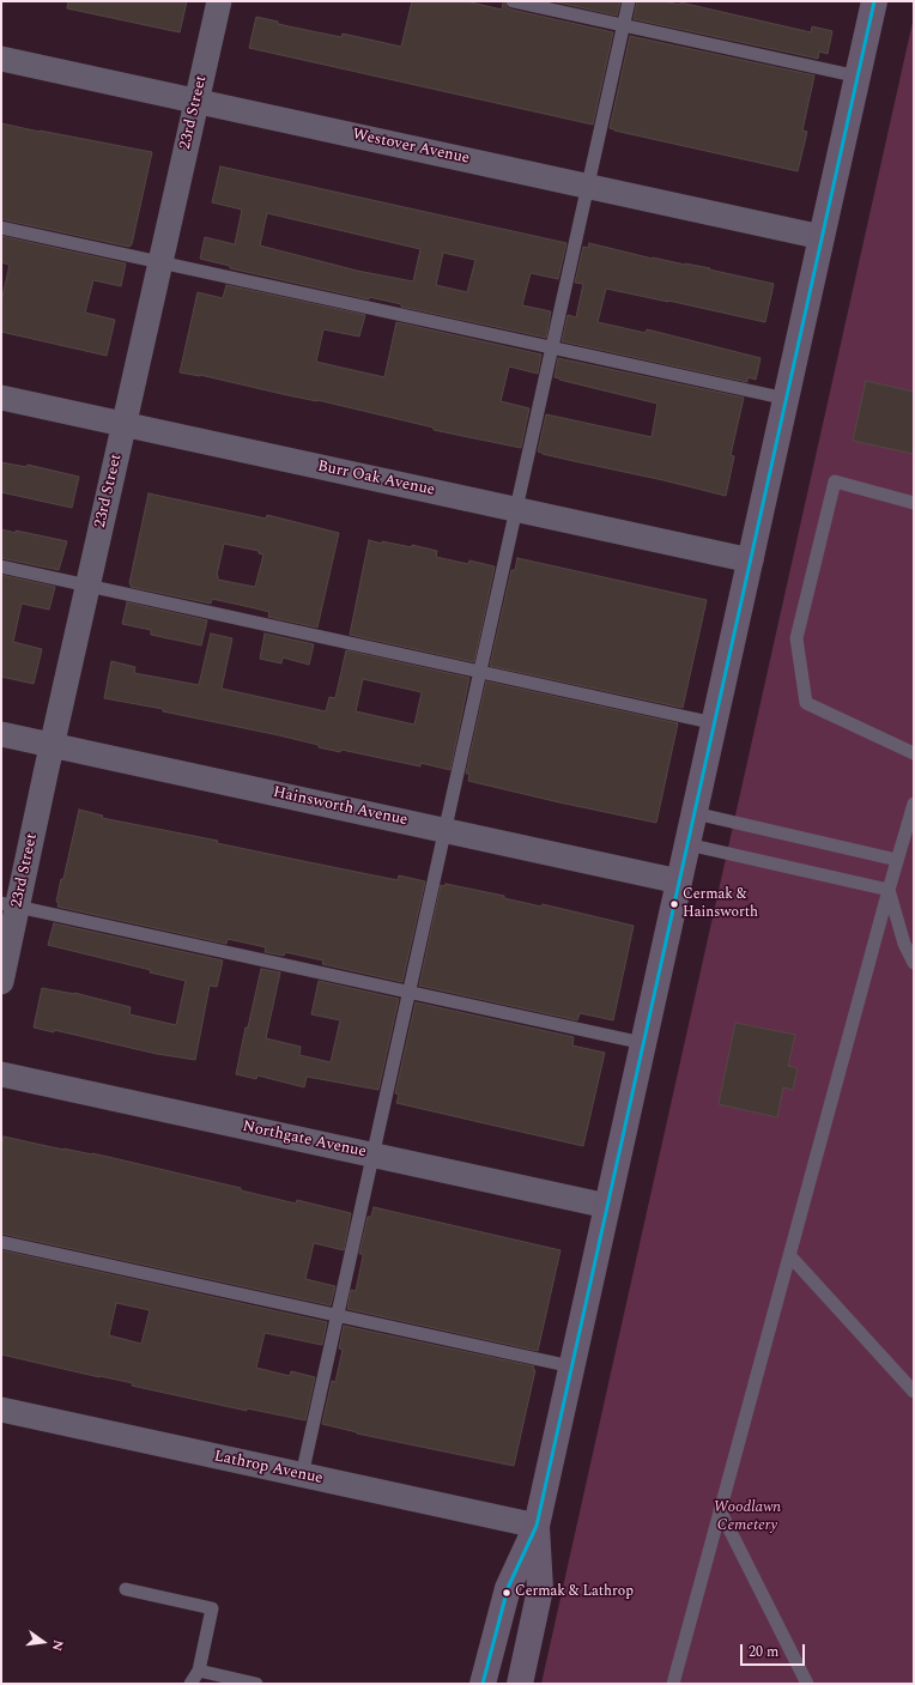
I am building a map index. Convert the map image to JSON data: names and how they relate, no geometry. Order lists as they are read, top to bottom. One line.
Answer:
{"streets":{"street":["23rd Street","Westover Avenue","Burr Oak Avenue","Hainsworth Avenue","Northgate Avenue","Lathrop Avenue"]},"crossings":[["23rd Street","Westover Avenue"],["23rd Street","Burr Oak Avenue"],["23rd Street","Hainsworth Avenue"]],"parks":["Woodlawn Cemetery"],"places":["Cermak & Hainsworth","Cermak & Lathrop"],"scale_bar":"20 m","north":"right"}
